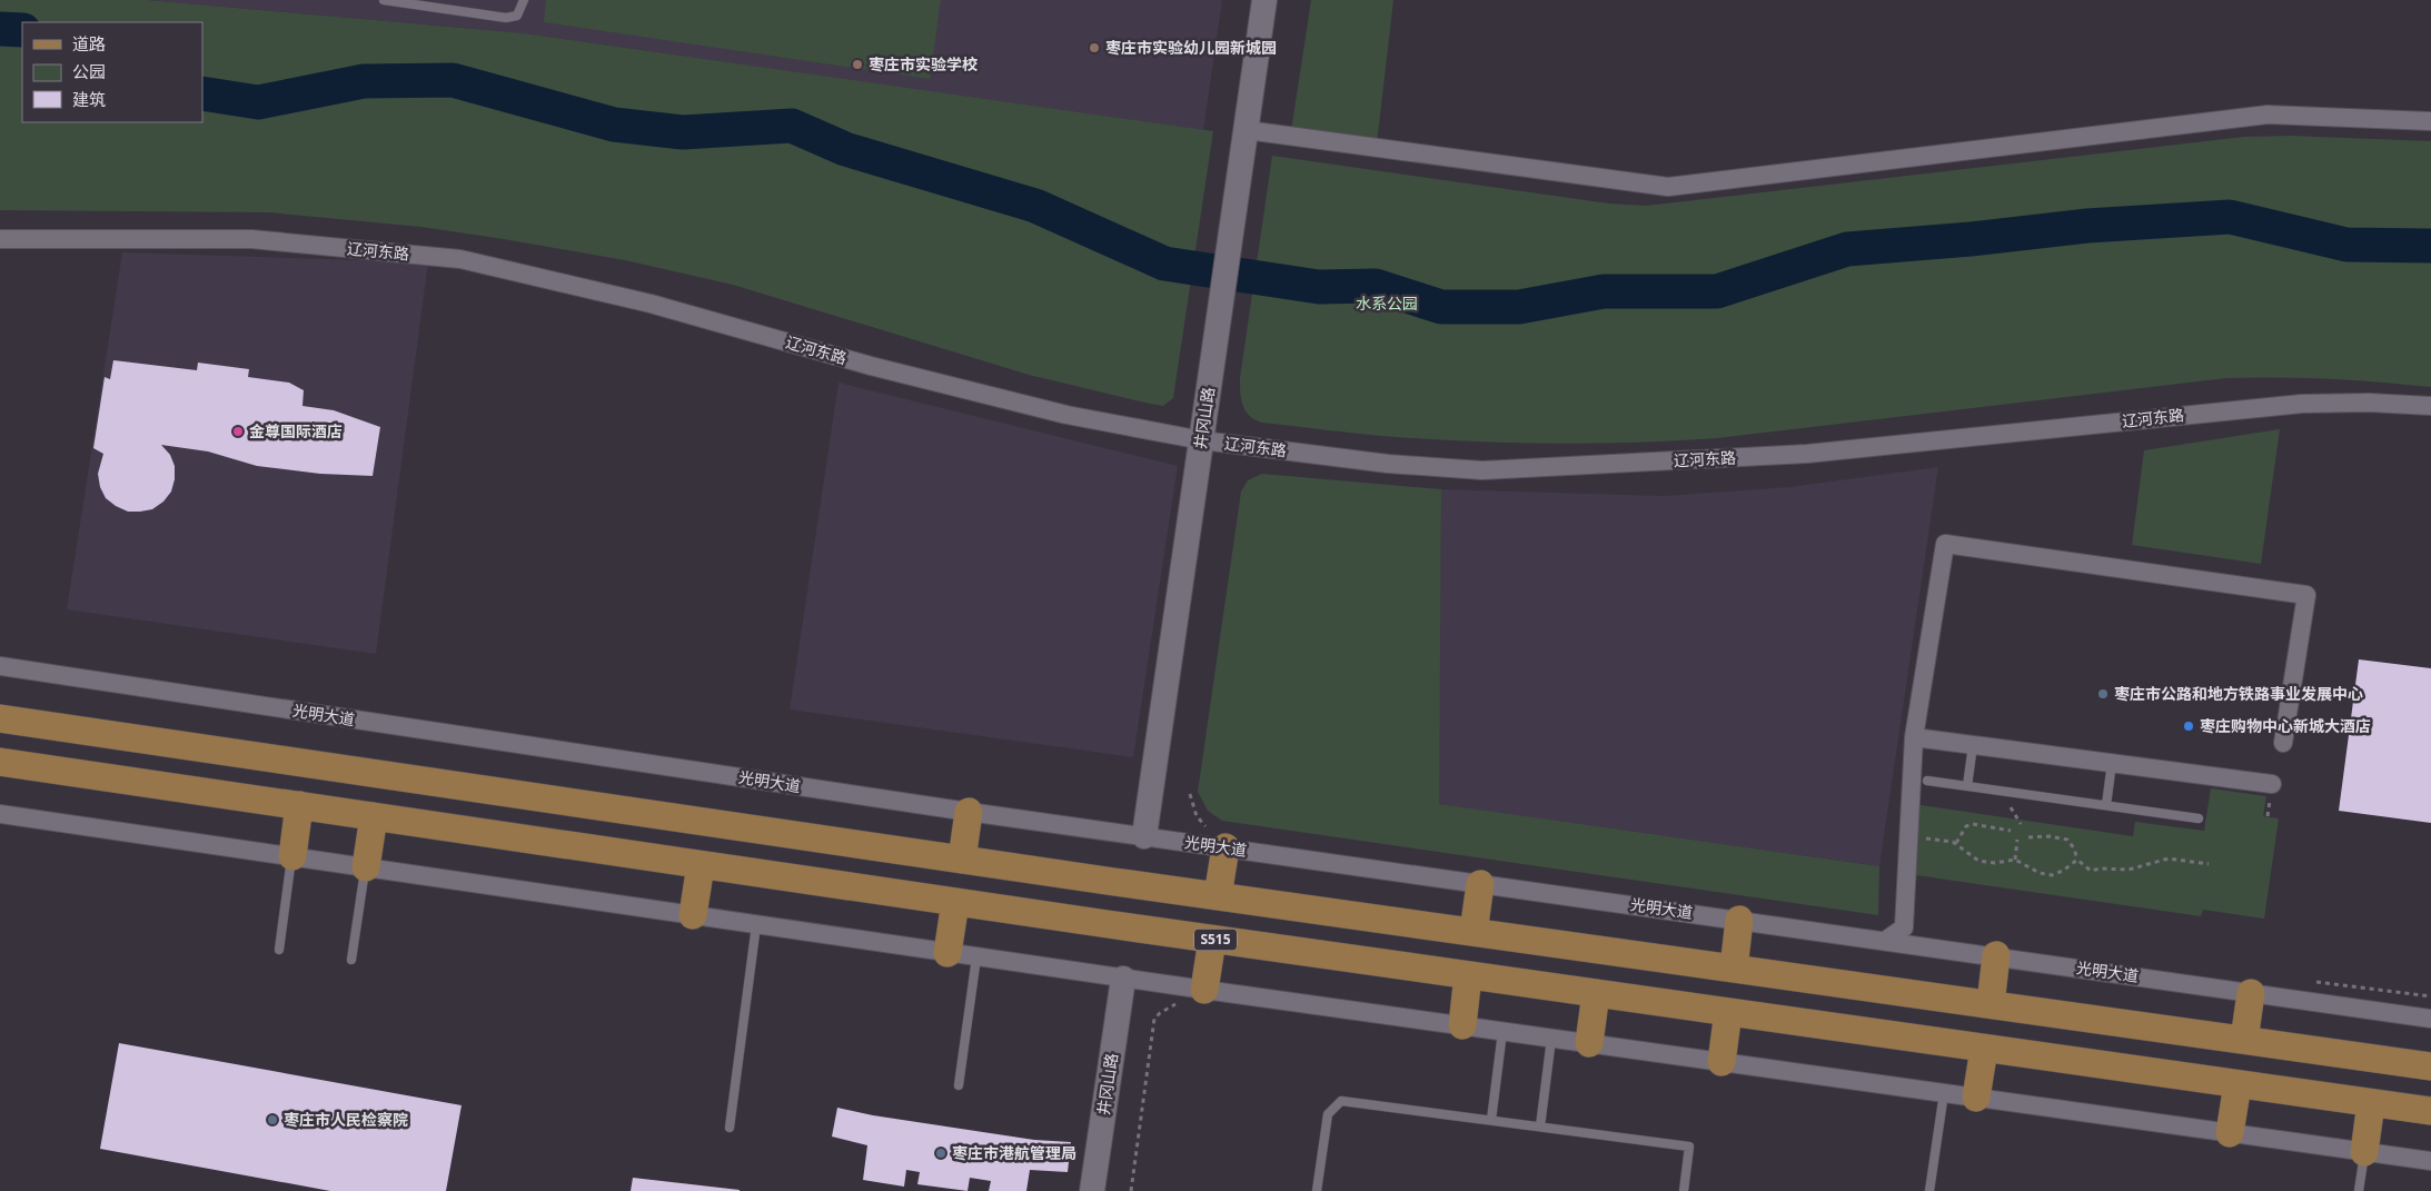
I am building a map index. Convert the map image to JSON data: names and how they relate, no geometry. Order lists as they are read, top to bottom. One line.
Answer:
{"streets":{"main road":["S515"],"street":["辽河东路","井冈山路","光明大道"]},"crossings":[["辽河东路","井冈山路"],["井冈山路","光明大道"]],"parks":["水系公园"],"places":["枣庄市实验幼儿园新城园","枣庄市实验学校","金尊国际酒店","枣庄市公路和地方铁路事业发展中心","枣庄购物中心新城大酒店","枣庄市人民检察院","枣庄市港航管理局"],"legend":["道路","公园","建筑"]}
